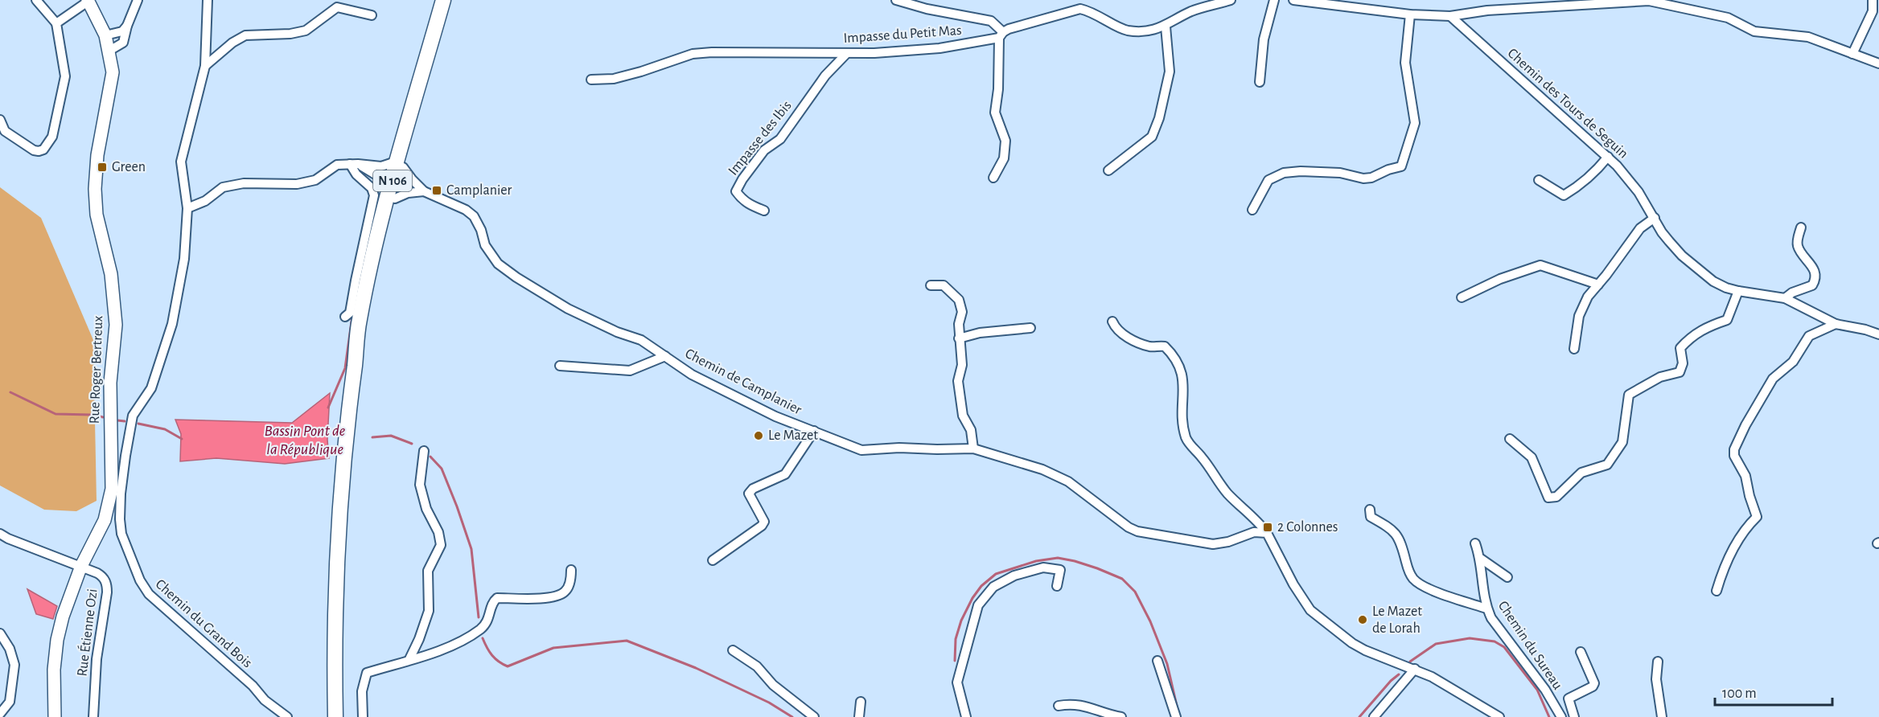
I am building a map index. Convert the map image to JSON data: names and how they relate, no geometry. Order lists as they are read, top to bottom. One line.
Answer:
{"streets":{"main road":["N 106"],"street":["Impasse du Petit Mas","Chemin des Tours de Seguin","Impasse des Ibis","Rue Roger Bertreux","Chemin de Camplanier","Chemin du Grand Bois","Rue Étienne Ozi","Chemin du Sureau"]},"crossings":[["Impasse du Petit Mas","Impasse des Ibis"],["N 106","Chemin de Camplanier"],["Rue Roger Bertreux","Rue Étienne Ozi"]],"water":["Bassin Pont de la République"],"places":{"transit":["Green","Camplanier","2 Colonnes"],"other":["Le Mazet","Le Mazet de Lorah"]},"scale_bar":"100 m"}
